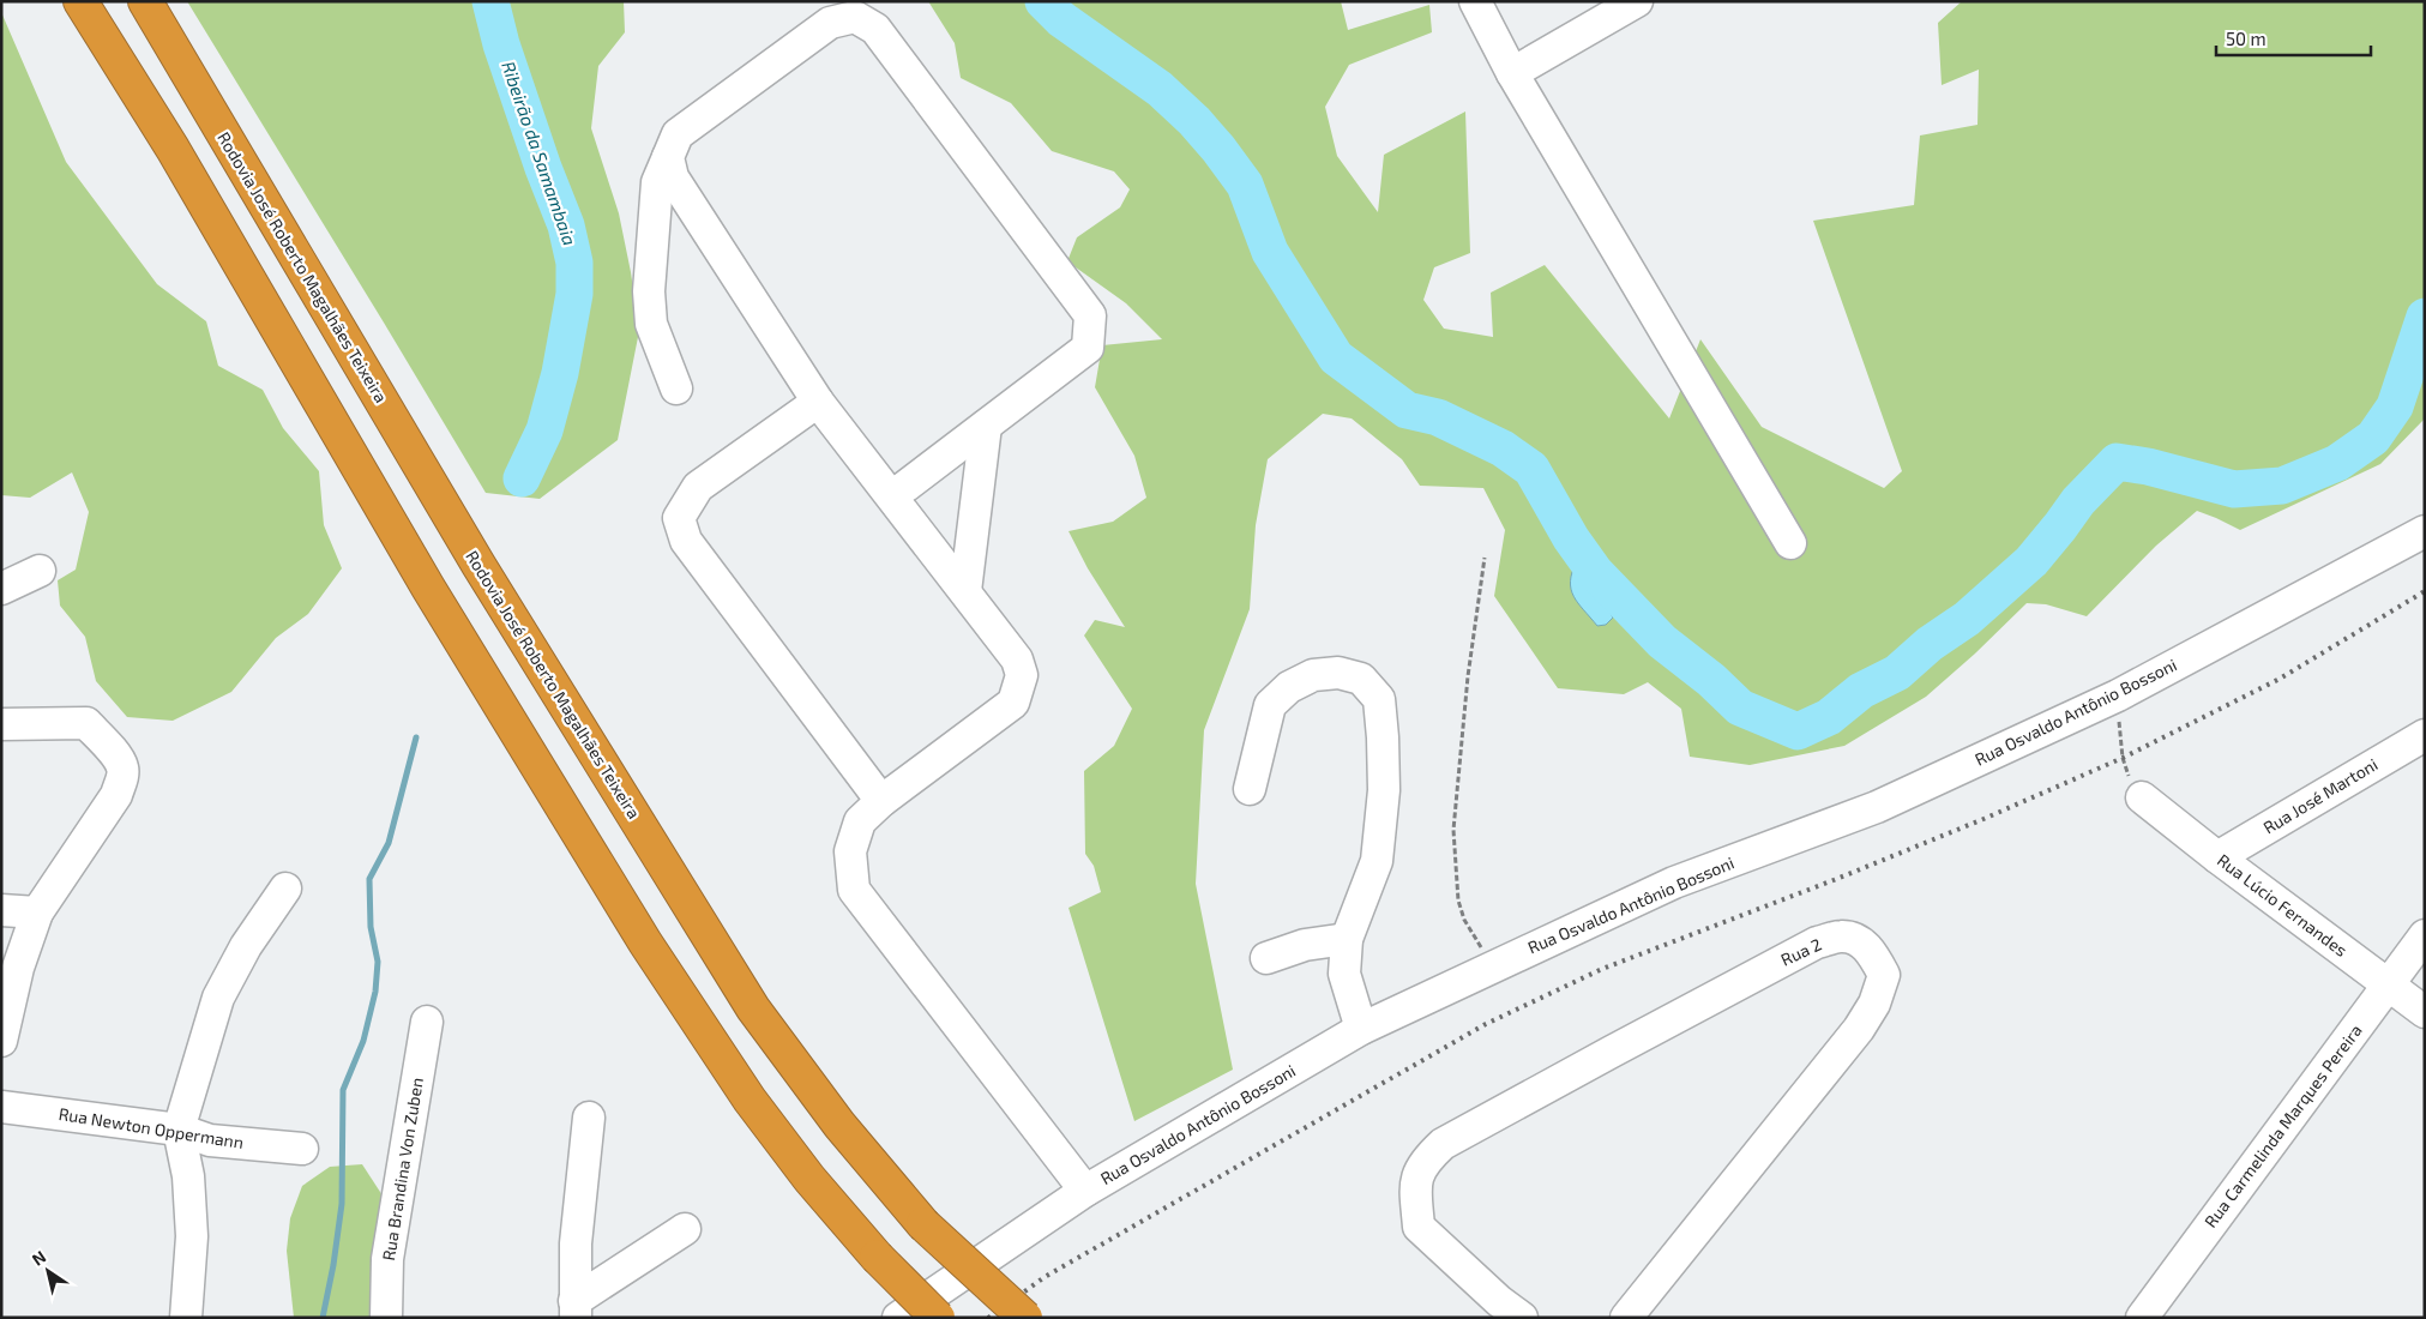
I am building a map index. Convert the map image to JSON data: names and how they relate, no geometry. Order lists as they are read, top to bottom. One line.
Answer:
{"streets":{"highway":["Rodovia José Roberto Magalhães Teixeira"],"street":["Rua Osvaldo Antônio Bossoni","Rua José Martoni","Rua Lúcio Fernandes","Rua 2","Rua Carmelinda Marques Pereira","Rua Newton Oppermann","Rua Brandina Von Zuben"]},"crossings":[["Rua José Martoni","Rua Lúcio Fernandes"],["Rua Lúcio Fernandes","Rua Carmelinda Marques Pereira"]],"water":["Ribeirão da Samambaia"],"scale_bar":"50 m","north":"top left"}
